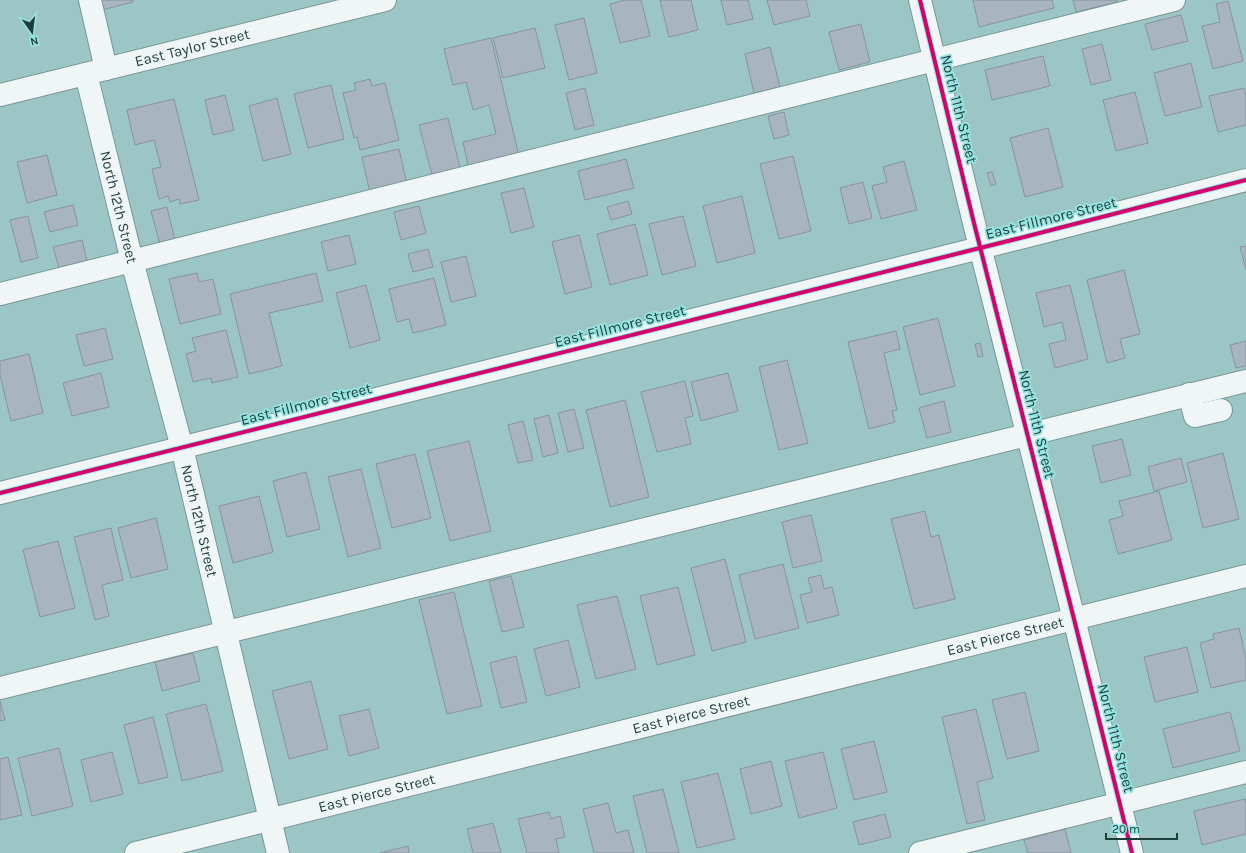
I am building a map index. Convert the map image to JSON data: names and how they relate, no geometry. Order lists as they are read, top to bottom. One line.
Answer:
{"streets":{"street":["East Taylor Street","North 11th Street","North 12th Street","East Fillmore Street","East Pierce Street"]},"crossings":[["East Taylor Street","North 12th Street"],["North 11th Street","East Fillmore Street"],["North 11th Street","East Pierce Street"],["North 12th Street","East Fillmore Street"],["North 12th Street","East Pierce Street"]],"scale_bar":"20 m","north":"bottom"}
